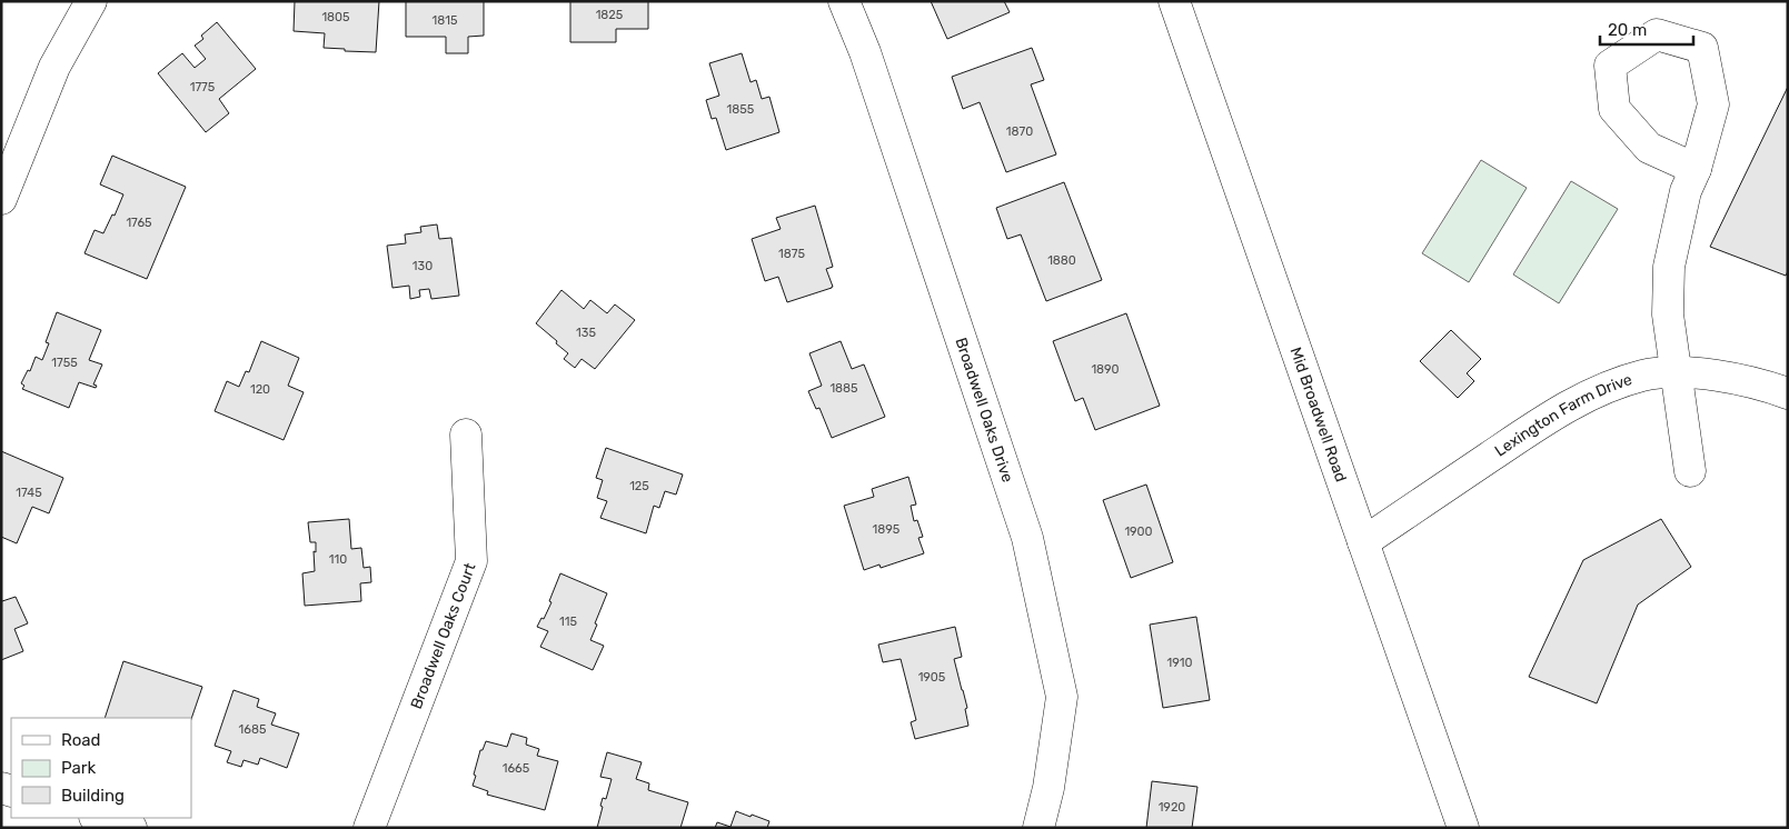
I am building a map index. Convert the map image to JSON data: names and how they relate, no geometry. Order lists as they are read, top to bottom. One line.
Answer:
{"streets":{"street":["Broadwell Oaks Drive","Mid Broadwell Road","Lexington Farm Drive","Broadwell Oaks Court"]},"crossings":[["Mid Broadwell Road","Lexington Farm Drive"]],"house_numbers":["1825","1805","1815","1775","1855","1870","1765","1875","1880","130","135","1755","1890","1885","120","125","1745","1895","1900","110","115","1910","1905","1685","1665","1920"],"legend":["Road","Park","Building"],"scale_bar":"20 m"}
